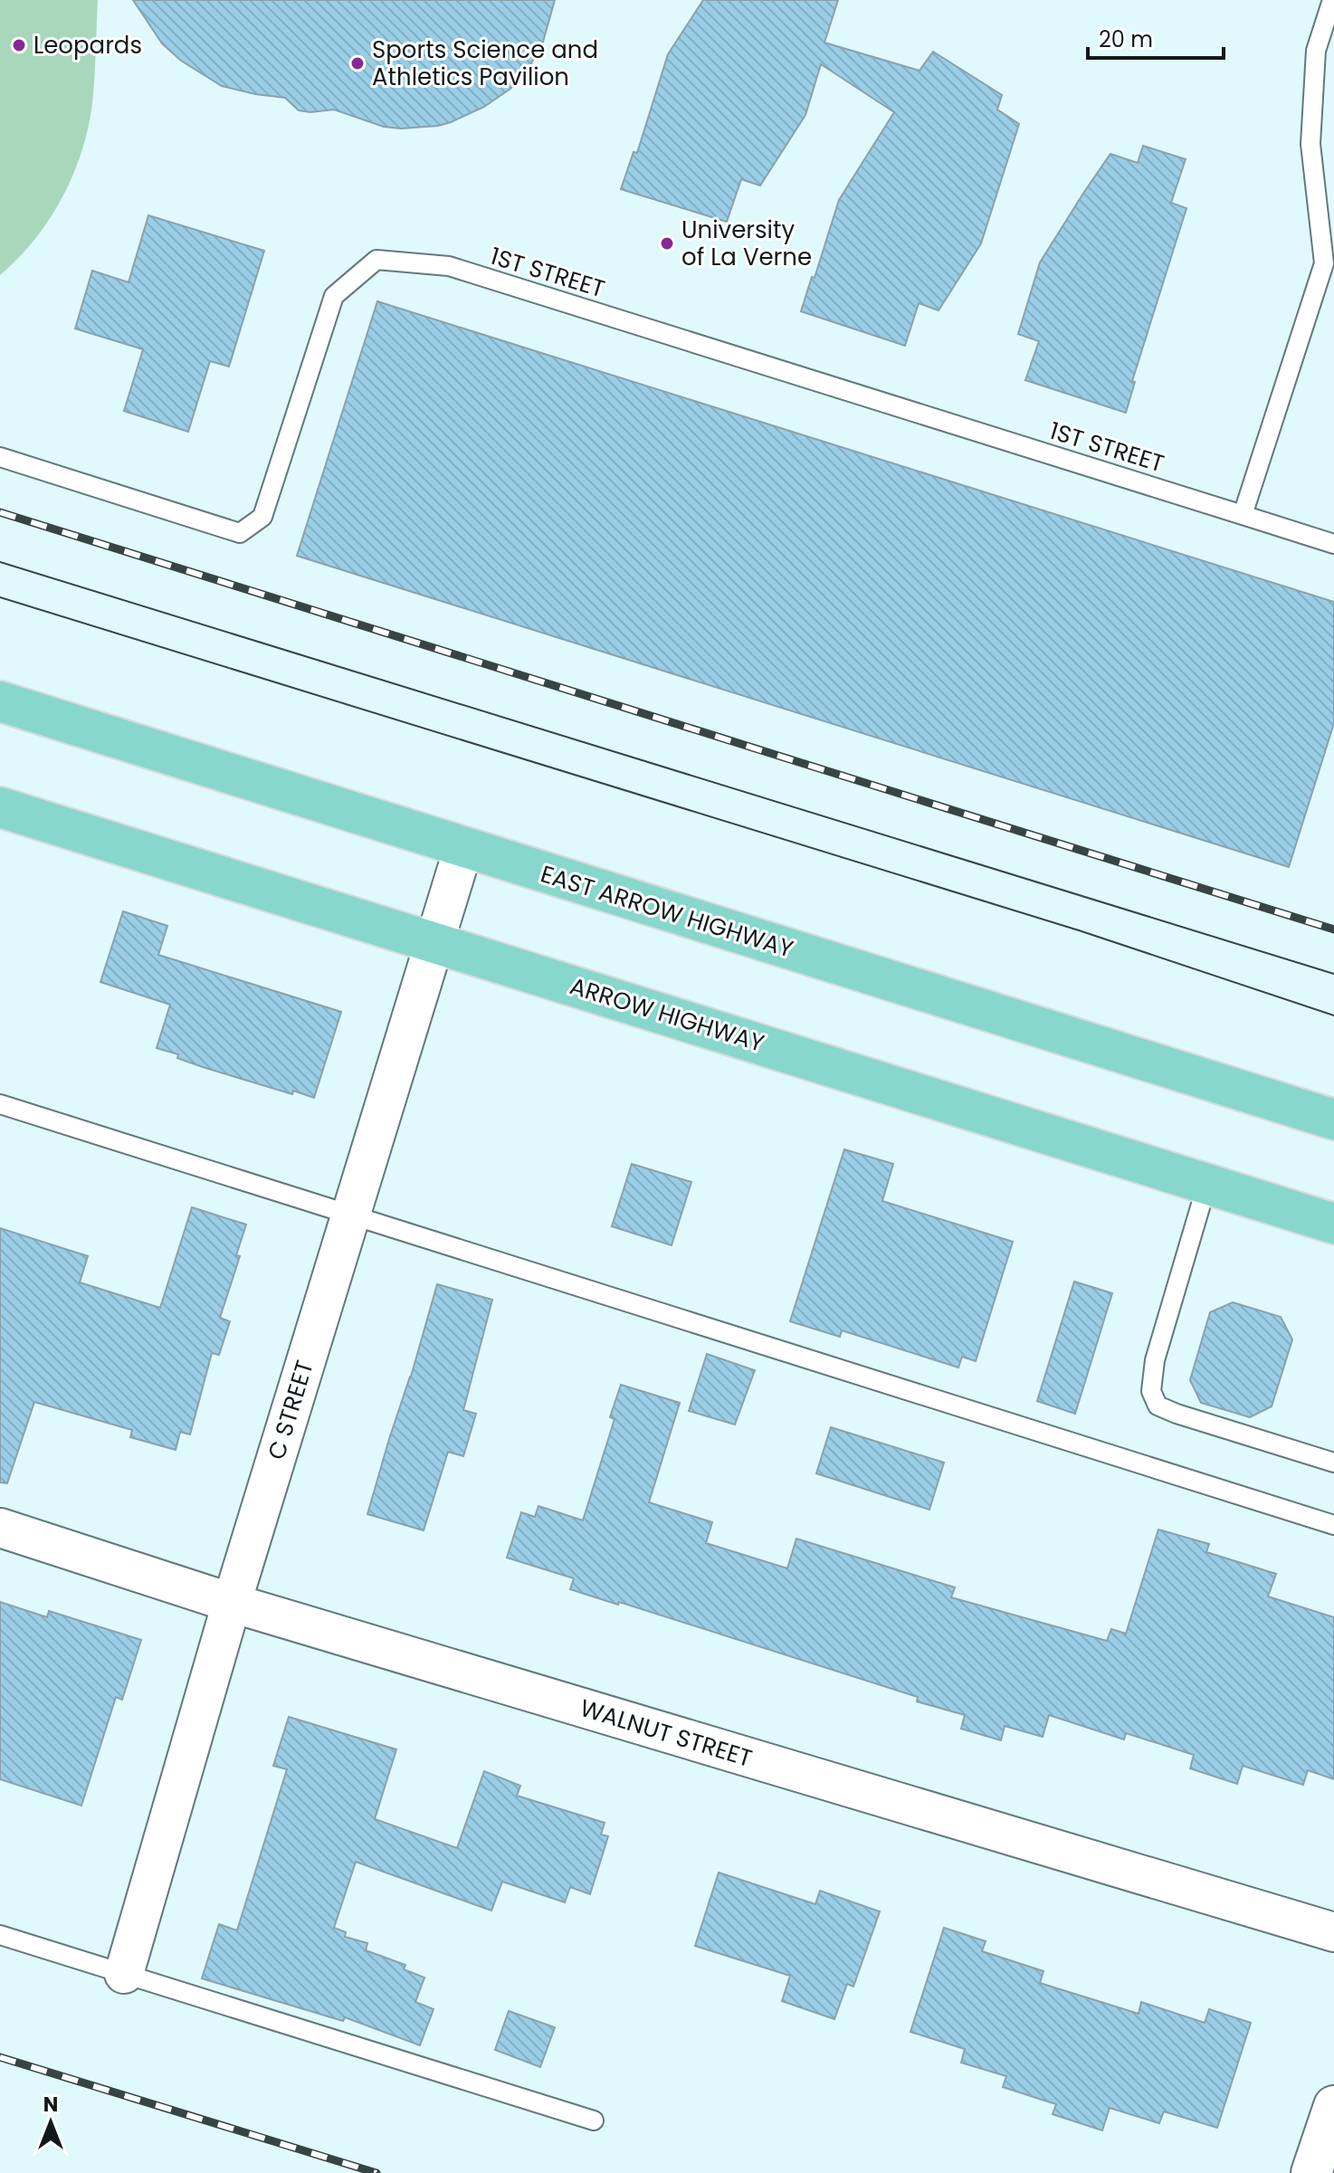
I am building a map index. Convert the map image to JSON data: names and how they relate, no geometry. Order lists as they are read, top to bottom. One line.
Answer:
{"streets":{"main road":["EAST ARROW HIGHWAY","ARROW HIGHWAY"],"street":["C STREET","WALNUT STREET"],"lane":["1ST STREET"]},"crossings":[["EAST ARROW HIGHWAY","C STREET"],["ARROW HIGHWAY","C STREET"],["C STREET","WALNUT STREET"]],"places":["Leopards","Sports Science and Athletics Pavilion","University of La Verne"],"scale_bar":"20 m","north":"top"}
